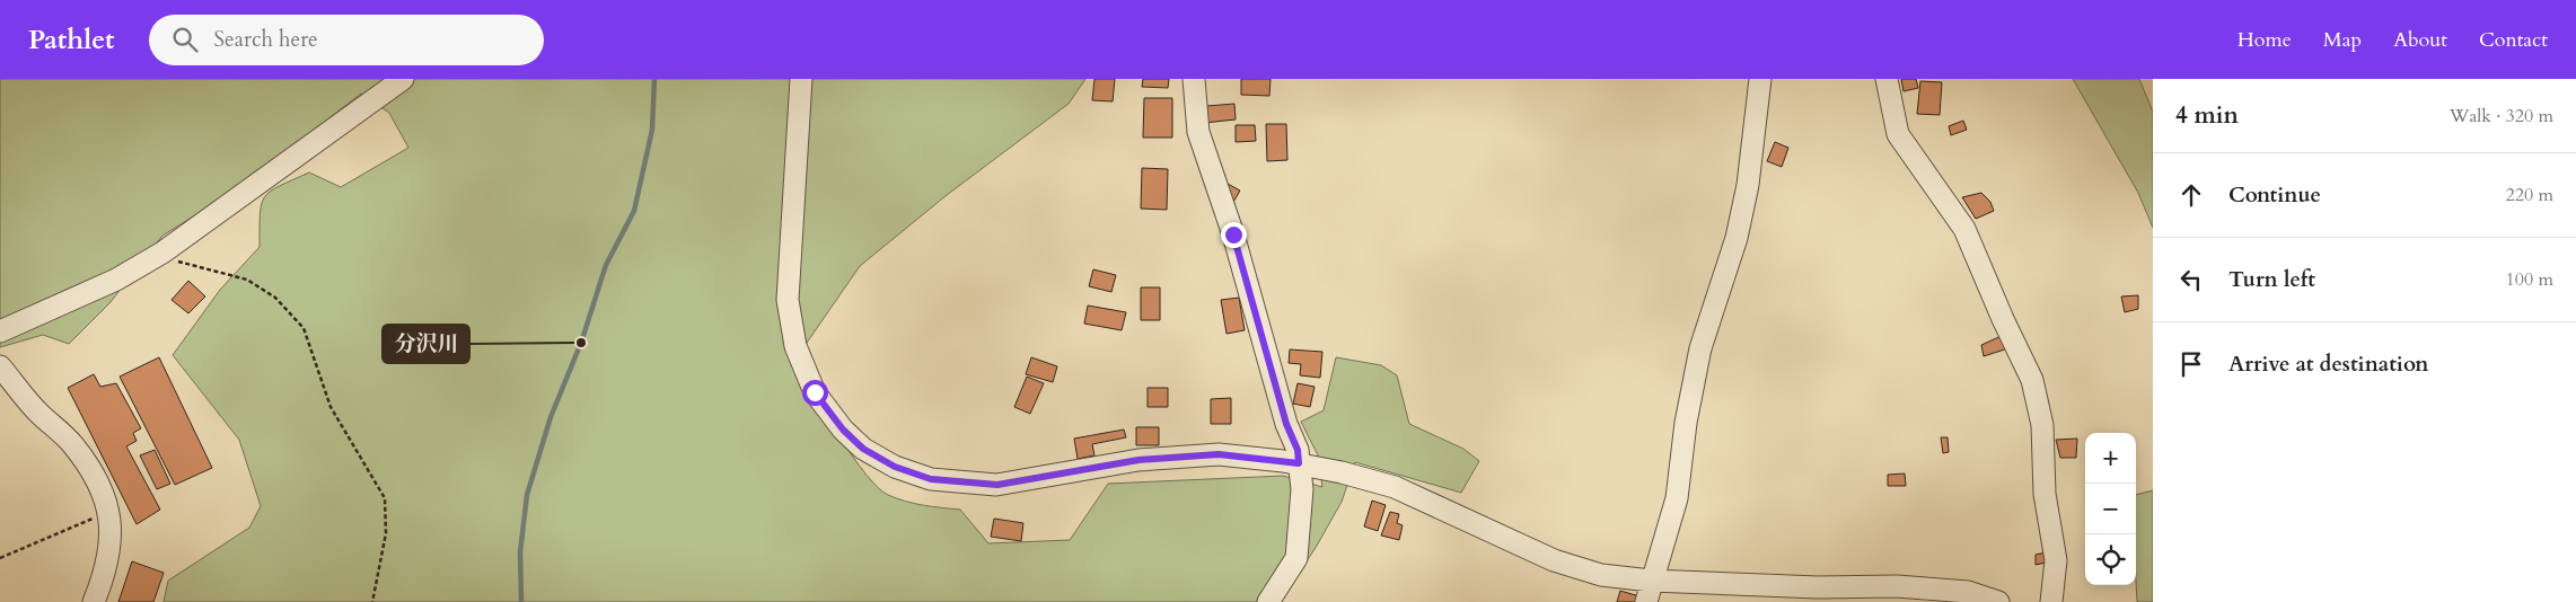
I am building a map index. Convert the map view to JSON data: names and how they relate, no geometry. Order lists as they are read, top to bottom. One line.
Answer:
{"places":["分沢川"],"page":{"header":"Pathlet","search":"Search here","nav":["Home","Map","About","Contact"],"heading":["4 min","Walk · 320 m"],"list":[["Continue","220 m"],["Turn left","100 m"],"Arrive at destination"],"map_buttons":["+","−"]}}
